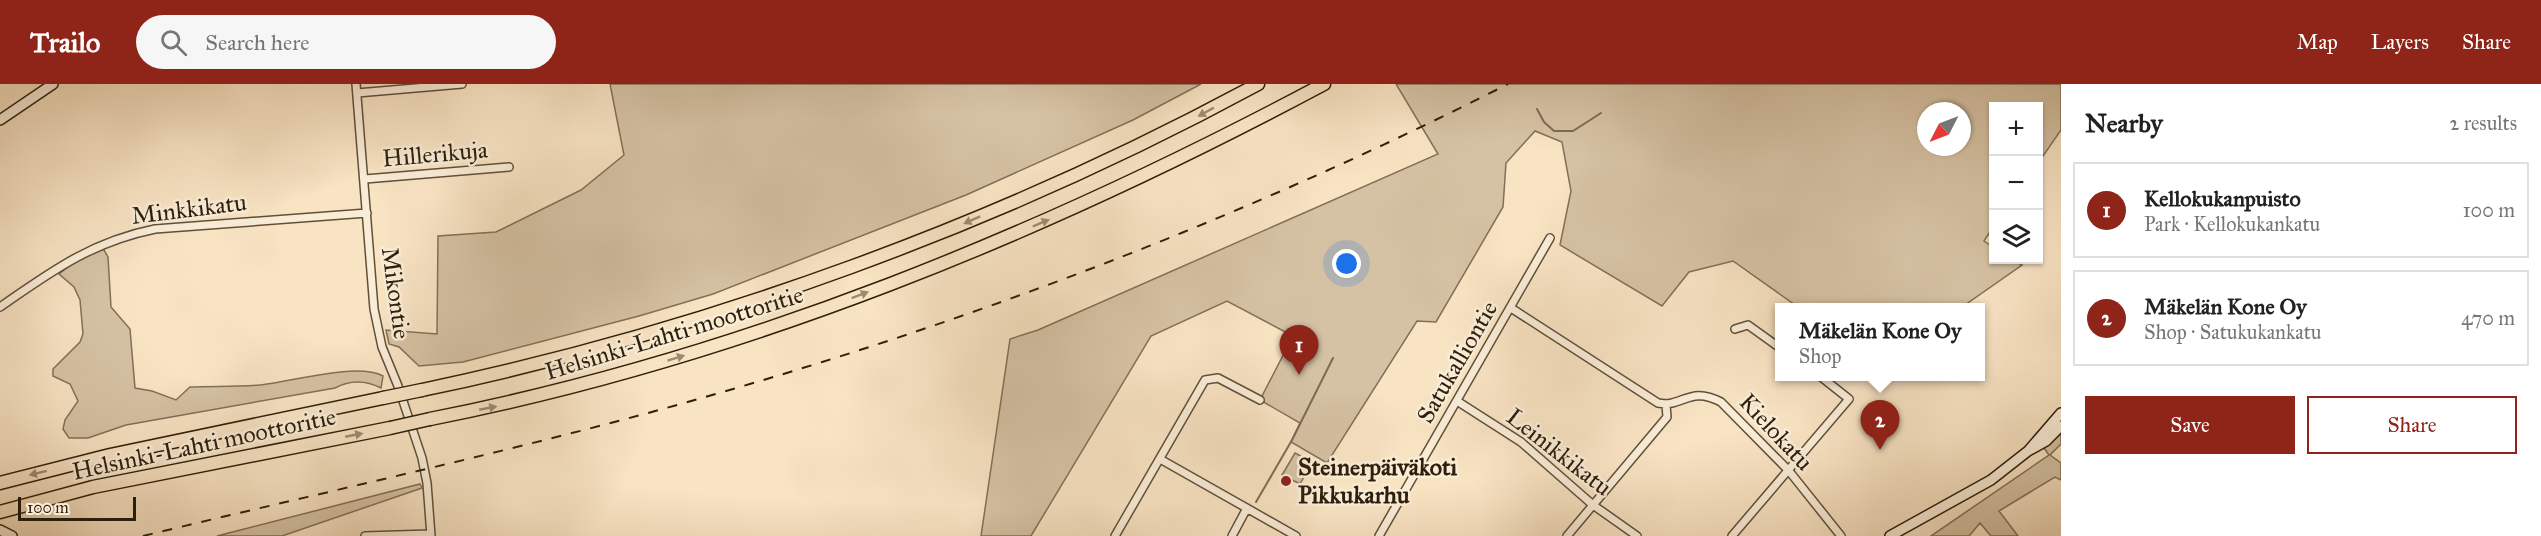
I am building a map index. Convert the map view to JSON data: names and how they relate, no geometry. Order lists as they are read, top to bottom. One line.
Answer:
{"streets":{"highway":["Helsinki-Lahti moottoritie"],"street":["Hillerikuja","Minkkikatu","Mikontie","Satukalliontie","Kielokatu","Leinikkikatu"]},"crossings":[["Hillerikuja","Mikontie"],["Minkkikatu","Mikontie"],["Satukalliontie","Leinikkikatu"]],"places":["Steinerpäiväkoti Pikkukarhu"],"scale_bar":"100 m","north":"bottom left","page":{"header":"Trailo","search":"Search here","nav":["Map","Layers","Share"],"heading":["Nearby","2 results"],"map_buttons":["+","−"],"list":[{"mark":"1","name":"Kellokukanpuisto","note":"Park · Kellokukankatu","value":"100 m"},{"mark":"2","name":"Mäkelän Kone Oy","note":"Shop · Satukukankatu","value":"470 m"}],"popup":["Mäkelän Kone Oy","Shop"],"pins":["1","2"],"buttons":["Save","Share"],"scale":"100 m"}}
